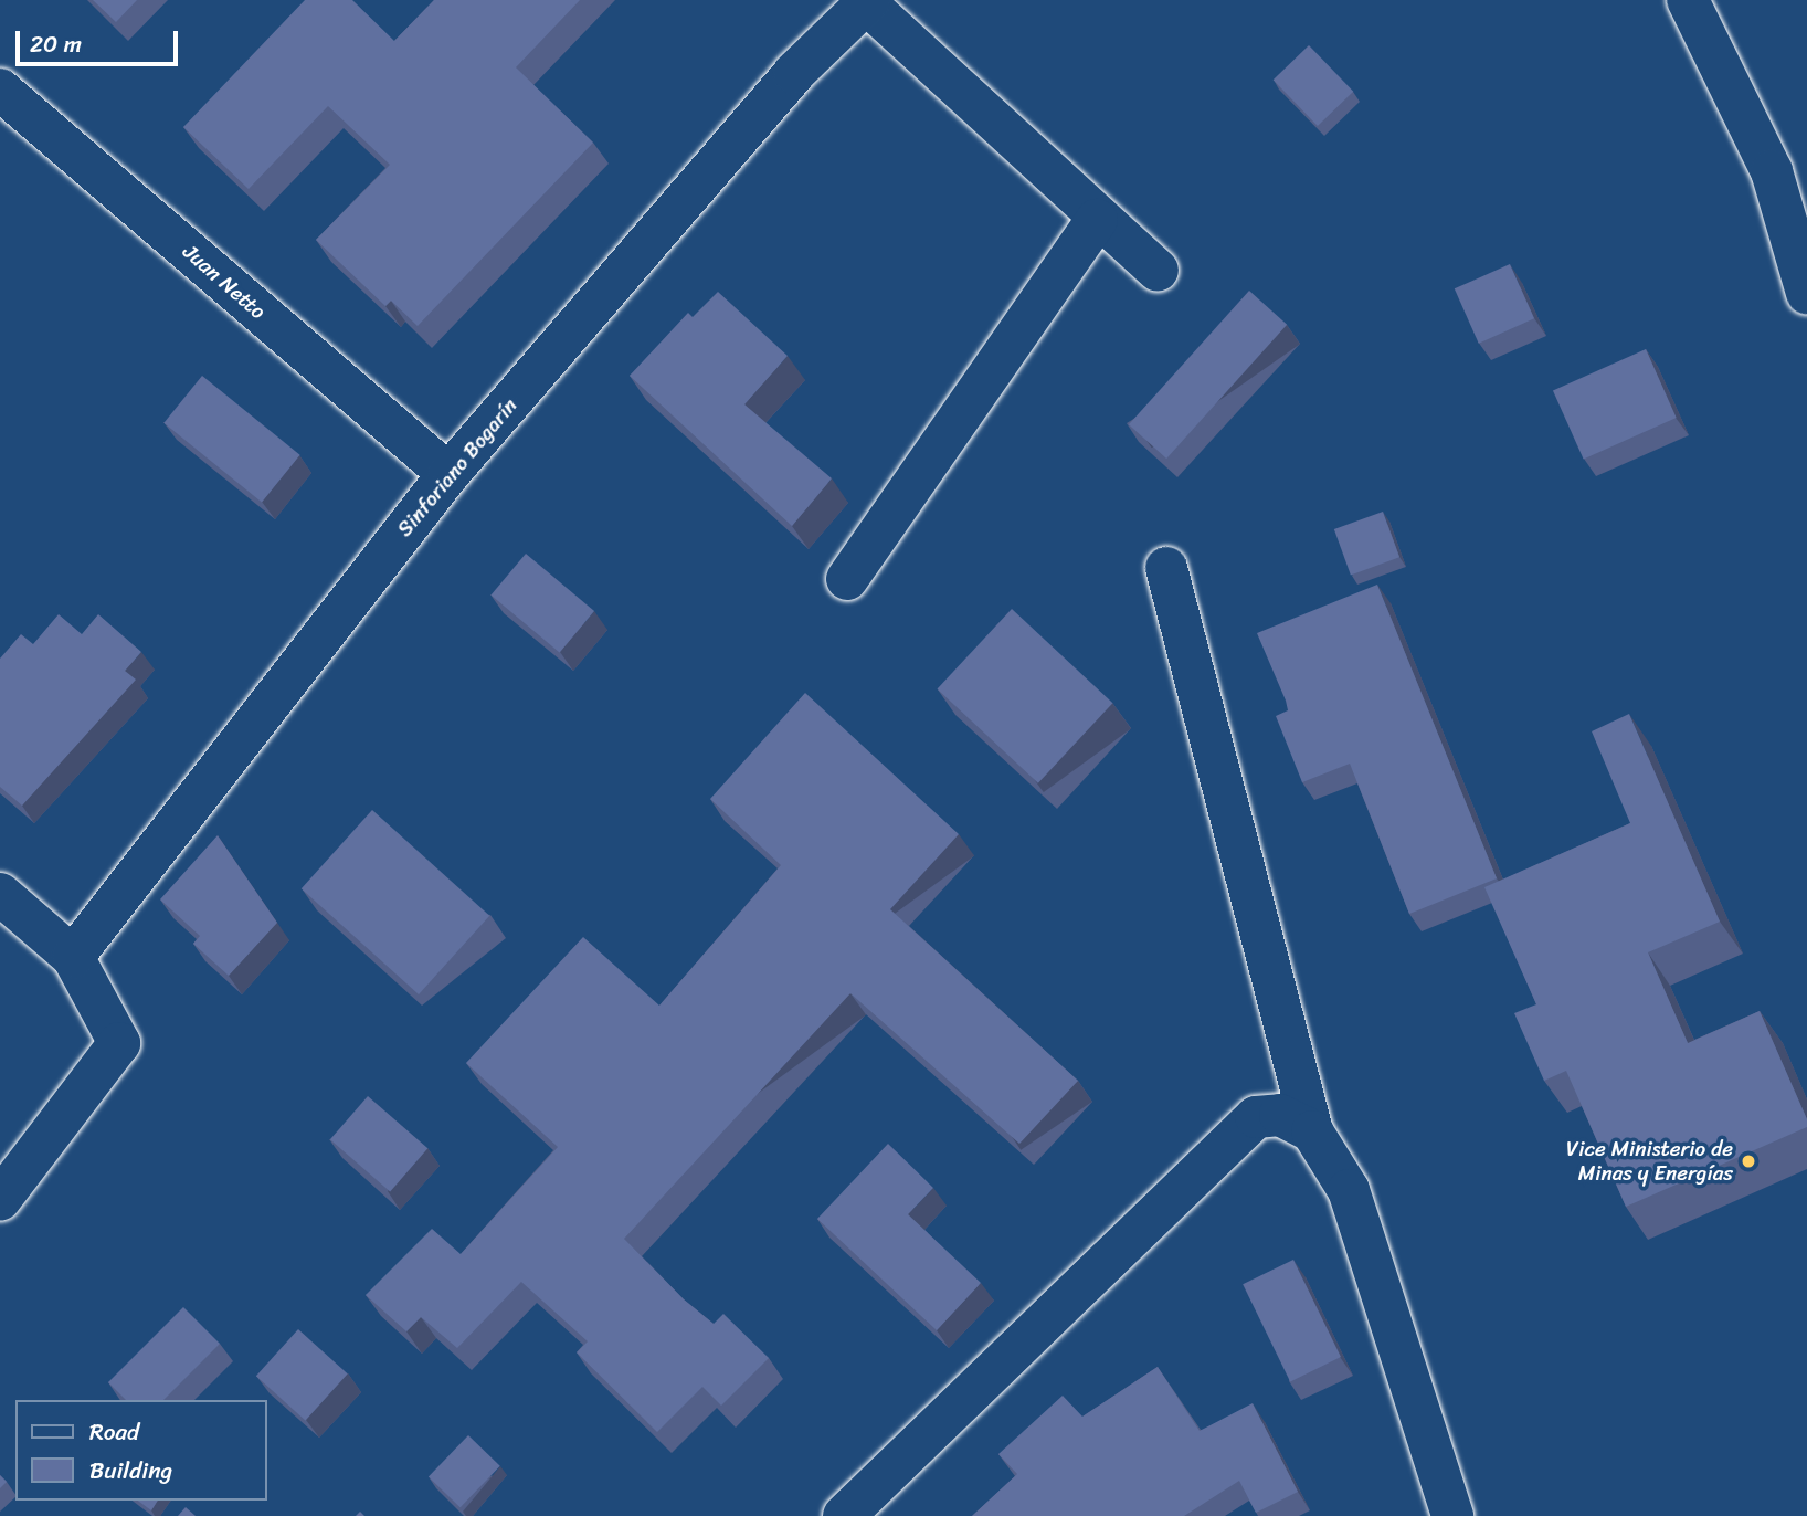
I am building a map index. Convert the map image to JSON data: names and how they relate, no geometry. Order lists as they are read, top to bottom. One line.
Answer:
{"streets":{"street":["Juan Netto","Sinforiano Bogarín"]},"crossings":[["Juan Netto","Sinforiano Bogarín"]],"places":["Vice Ministerio de Minas y Energías"],"legend":["Road","Building"],"scale_bar":"20 m"}
